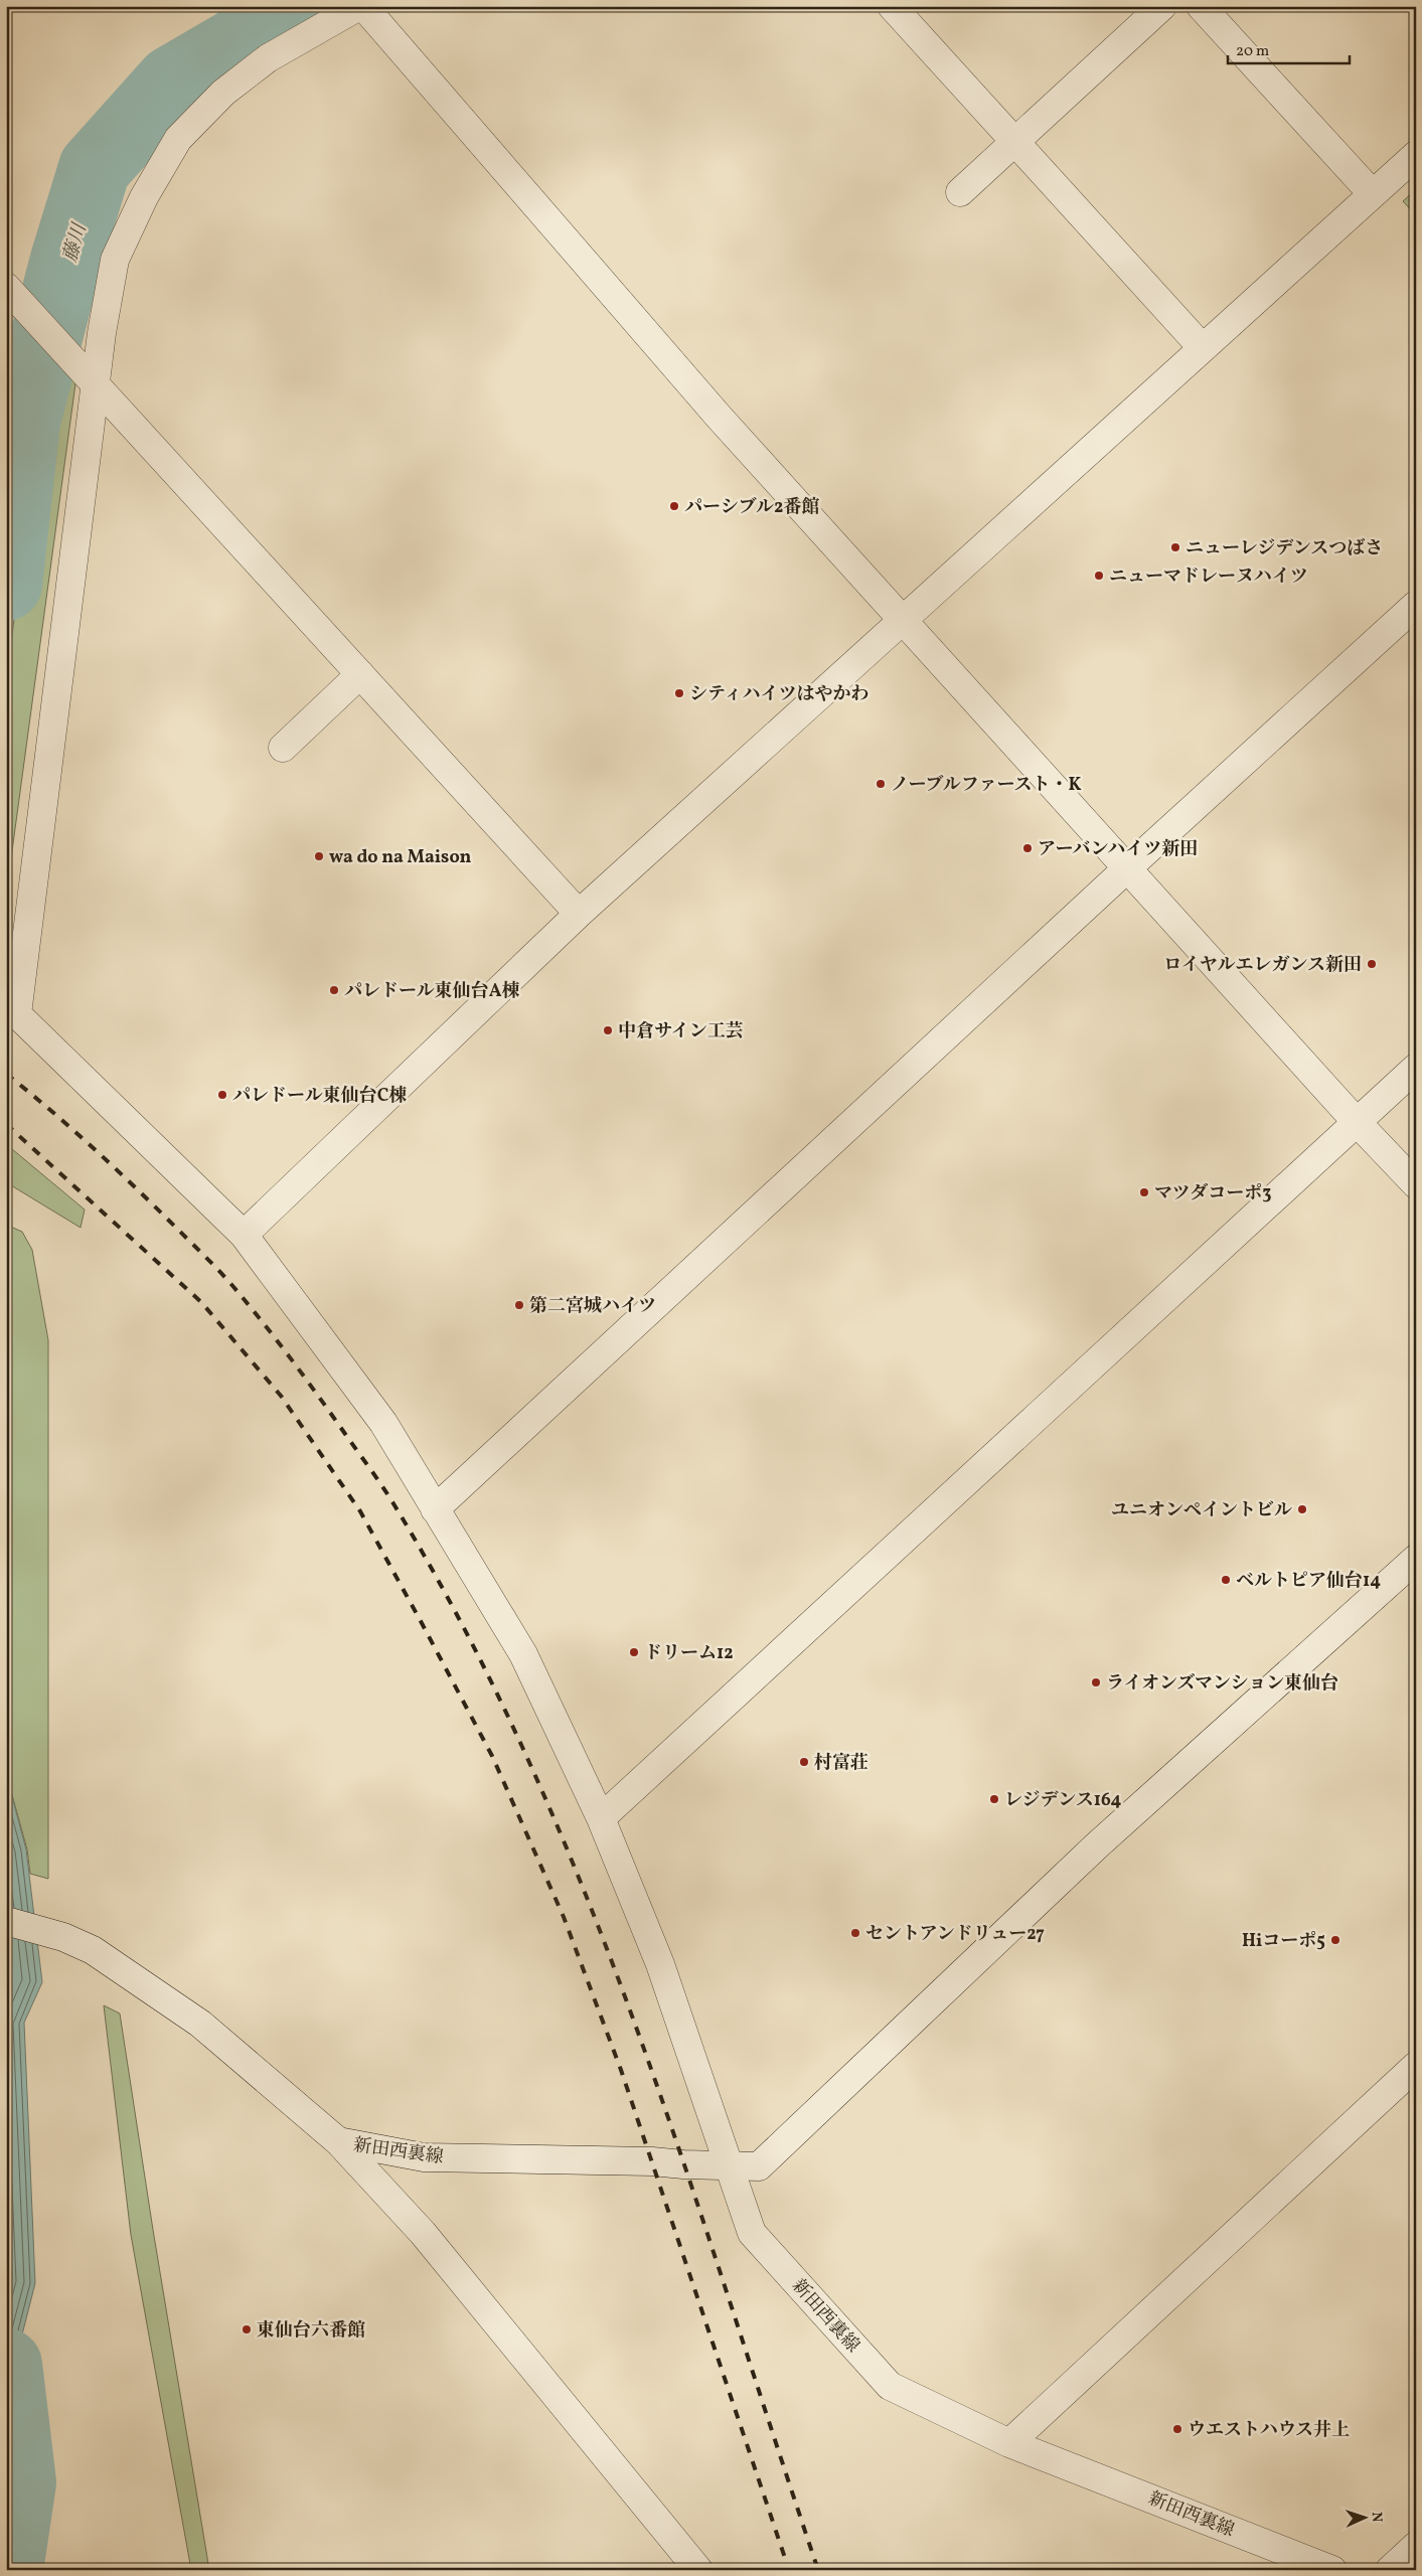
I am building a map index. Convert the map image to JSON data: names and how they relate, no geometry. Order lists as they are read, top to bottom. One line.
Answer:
{"streets":{"street":["新田西裏線"]},"water":["藤川"],"places":["パーシブル2番館","ニューレジデンスつばさ","ニューマドレーヌハイツ","シティハイツはやかわ","ノーブルファースト・K","アーバンハイツ新田","wa do na Maison","ロイヤルエレガンス新田","パレドール東仙台A棟","中倉サイン工芸","パレドール東仙台C棟","マツダコーポ3","第二宮城ハイツ","ユニオンペイントビル","ベルトピア仙台14","ドリーム12","ライオンズマンション東仙台","村富荘","レジデンス164","セントアンドリュー27","Hiコーポ5","東仙台六番館","ウエストハウス井上"],"scale_bar":"20 m","north":"right"}
